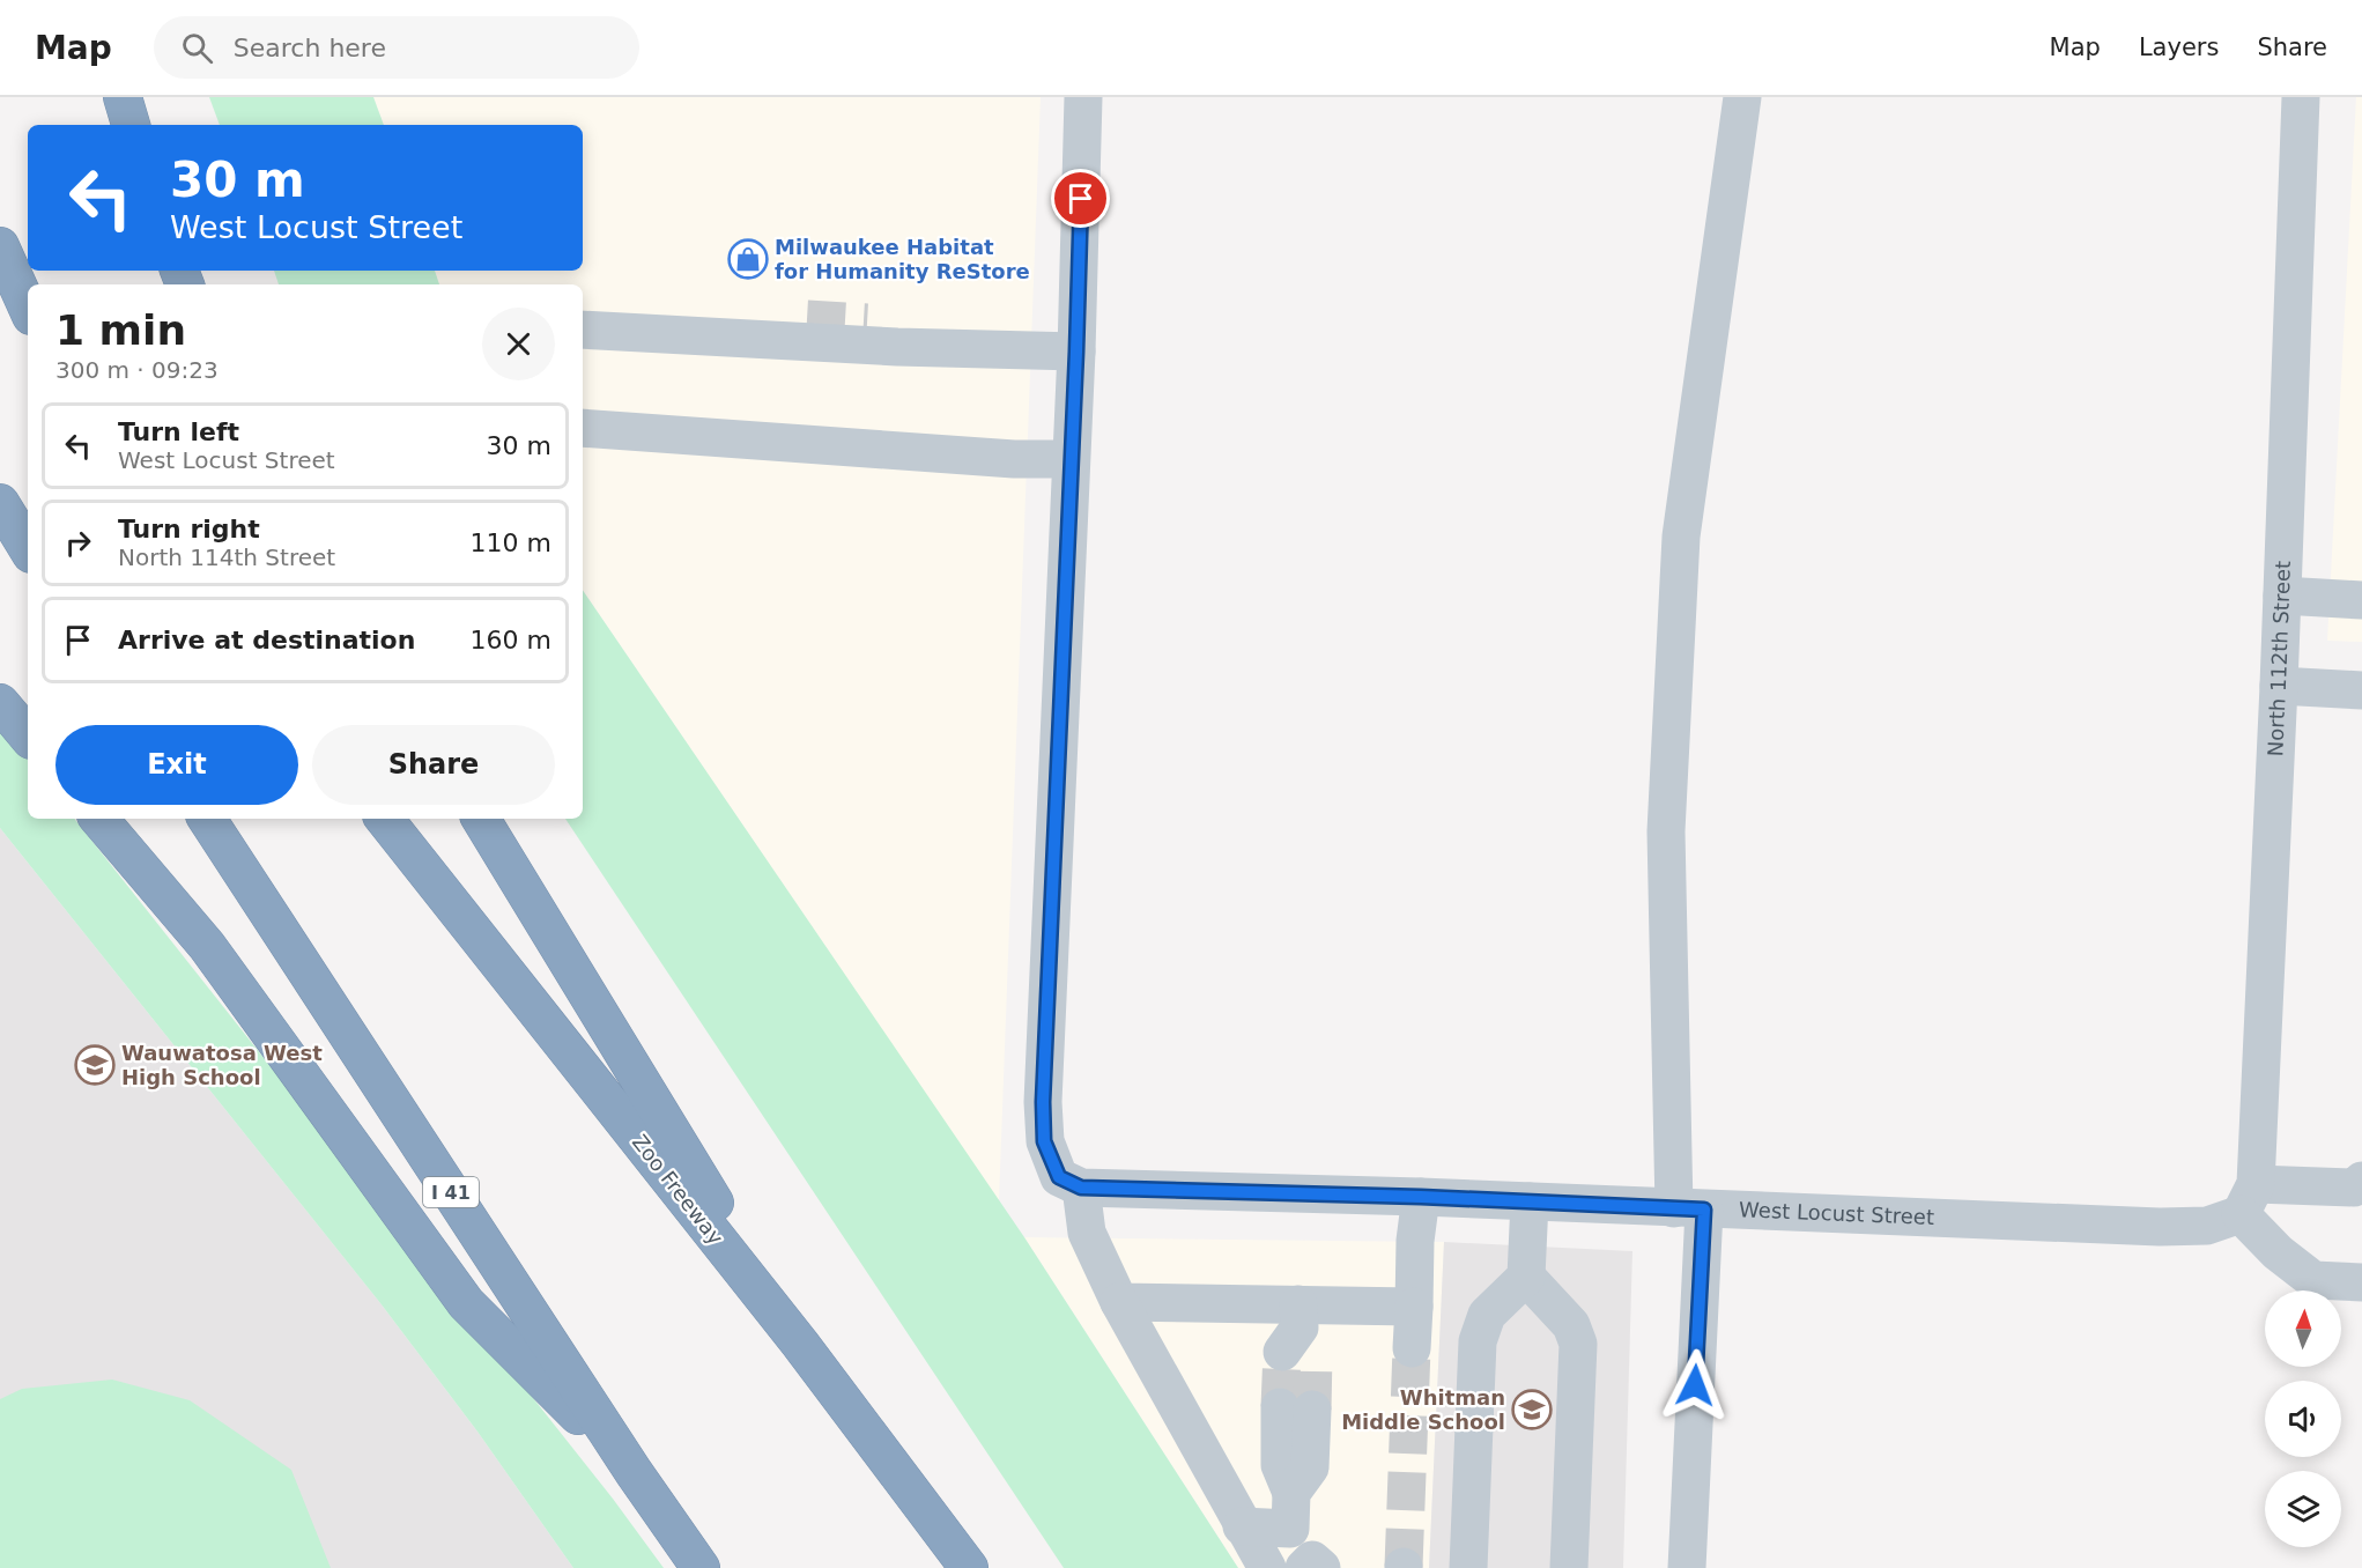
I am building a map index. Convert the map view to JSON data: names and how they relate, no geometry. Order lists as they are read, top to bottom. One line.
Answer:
{"streets":{"highway":["Zoo Freeway","I 41"],"street":["North 112th Street","West Locust Street"]},"crossings":[["North 112th Street","West Locust Street"]],"places":{"shop":["Milwaukee Habitat for Humanity ReStore"],"school or university":["Wauwatosa West High School","Whitman Middle School"]},"north":"top","page":{"header":"Map","search":"Search here","nav":["Map","Layers","Share"],"turn":["30 m","West Locust Street"],"heading":["1 min","300 m · 09:23"],"list":[{"name":"Turn left","note":"West Locust Street","value":"30 m"},{"name":"Turn right","note":"North 114th Street","value":"110 m"},{"name":"Arrive at destination","value":"160 m"}],"buttons":["Exit","Share"]}}
